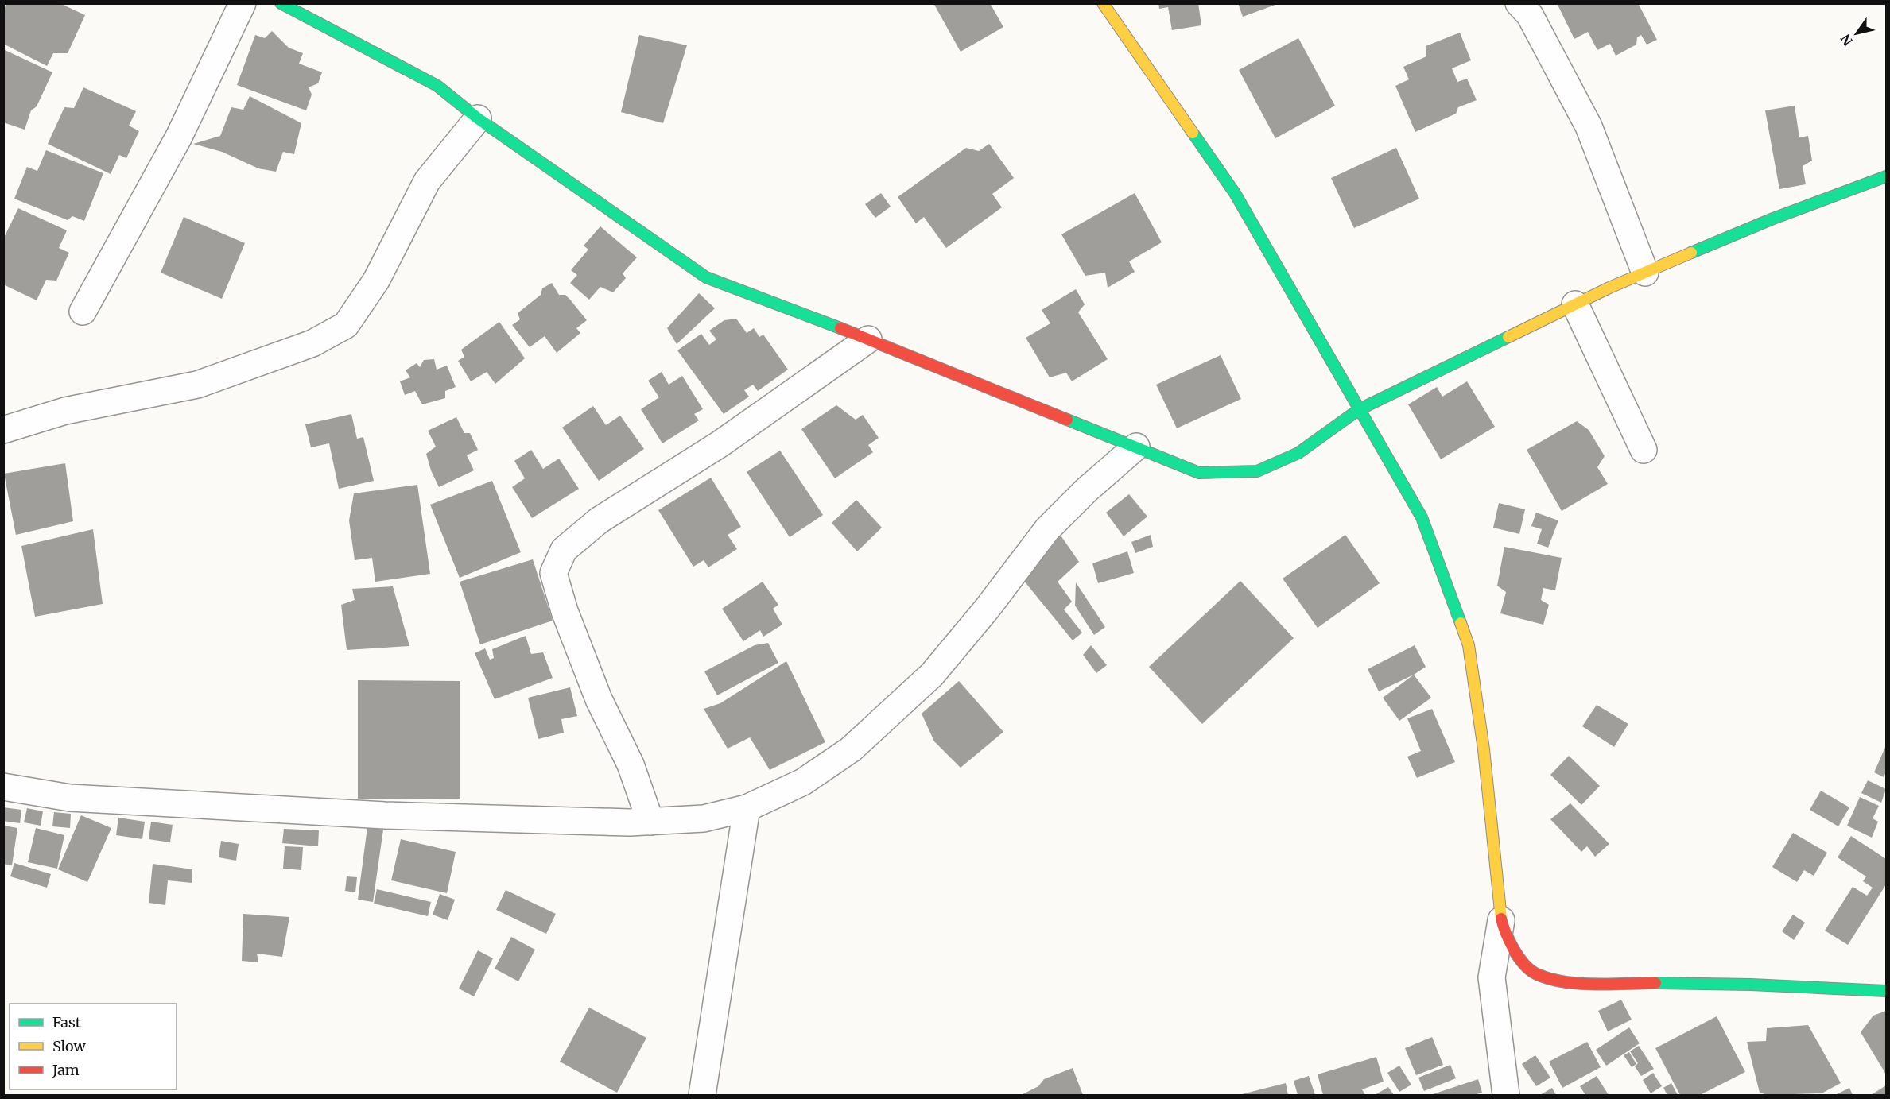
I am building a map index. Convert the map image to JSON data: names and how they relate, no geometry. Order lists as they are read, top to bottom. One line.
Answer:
{"legend":["Fast","Slow","Jam"],"north":"bottom left"}
